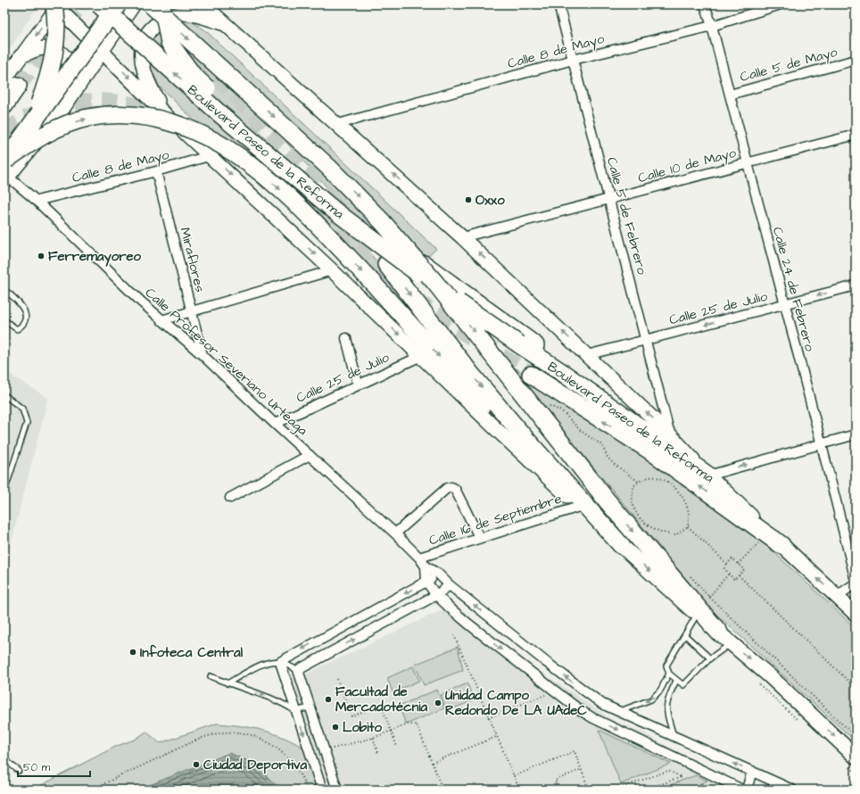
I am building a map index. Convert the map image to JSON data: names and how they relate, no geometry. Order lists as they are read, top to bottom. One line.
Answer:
{"streets":{"highway":["Boulevard Paseo de la Reforma"],"street":["Calle 8 de Mayo","Calle 5 de Mayo","Calle 10 de Mayo","Calle 5 de Febrero","Miraflores","Calle 24 de Febrero","Calle 25 de Julio","Calle Profesor Severiano Urteaga","Calle 16 de Septiembre"]},"crossings":[["Calle 8 de Mayo","Calle 5 de Febrero"],["Calle 8 de Mayo","Miraflores"],["Calle 8 de Mayo","Calle 24 de Febrero"],["Calle 8 de Mayo","Calle Profesor Severiano Urteaga"],["Calle 5 de Mayo","Calle 24 de Febrero"],["Calle 10 de Mayo","Calle 5 de Febrero"],["Calle 10 de Mayo","Calle 24 de Febrero"],["Calle 5 de Febrero","Calle 25 de Julio"],["Miraflores","Calle Profesor Severiano Urteaga"],["Calle 24 de Febrero","Calle 25 de Julio"],["Calle 25 de Julio","Calle Profesor Severiano Urteaga"],["Calle Profesor Severiano Urteaga","Calle 16 de Septiembre"]],"one_way":["Calle 25 de Julio"],"places":["Oxxo","Ferremayoreo","Infoteca Central","Facultad de Mercadotécnia","Unidad Campo Redondo De LA UAdeC","Lobito","Ciudad Deportiva"],"scale_bar":"50 m"}
